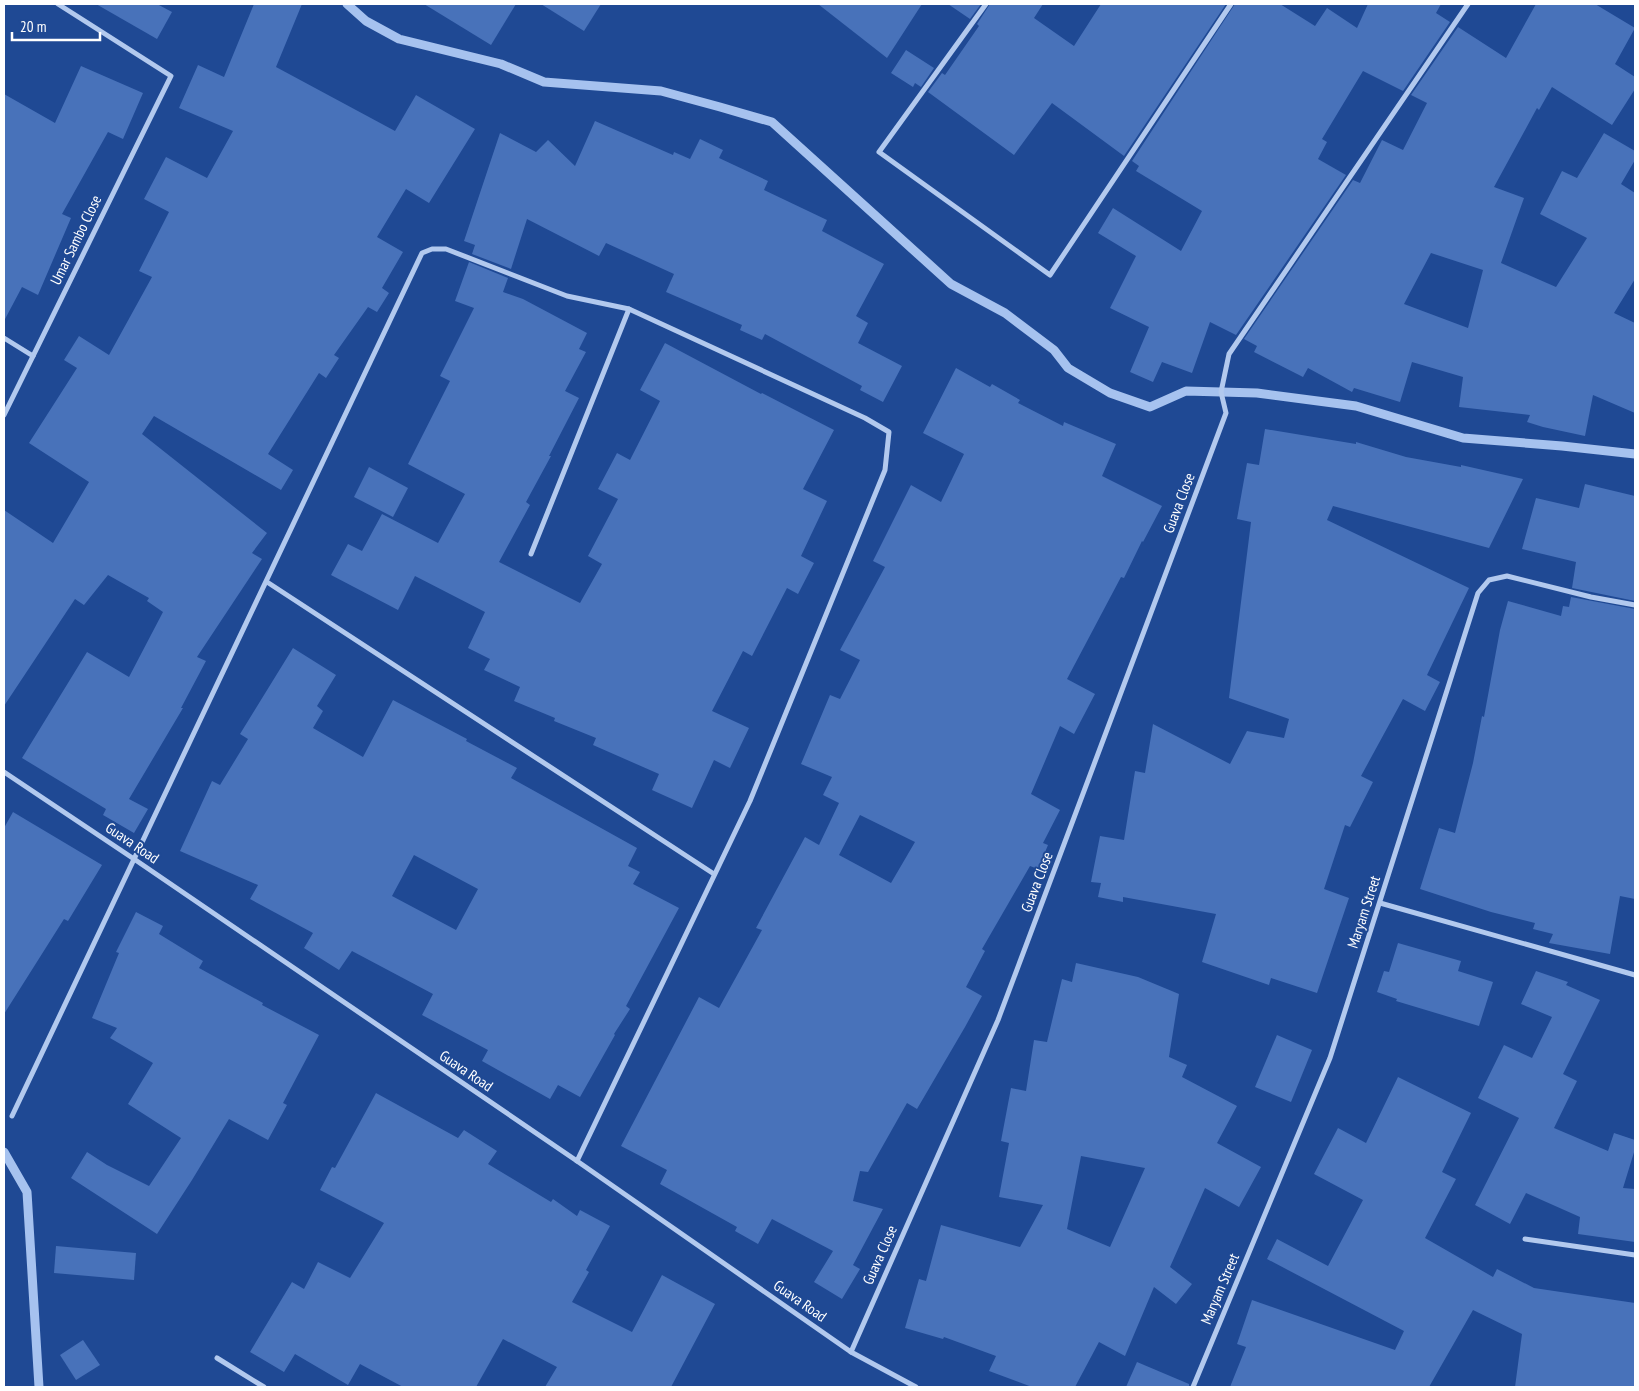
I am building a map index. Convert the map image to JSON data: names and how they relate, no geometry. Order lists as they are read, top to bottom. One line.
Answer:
{"streets":{"street":["Umar Sambo Close","Guava Close","Guava Road","Maryam Street"]},"crossings":[["Guava Close","Guava Road"]],"scale_bar":"20 m"}
